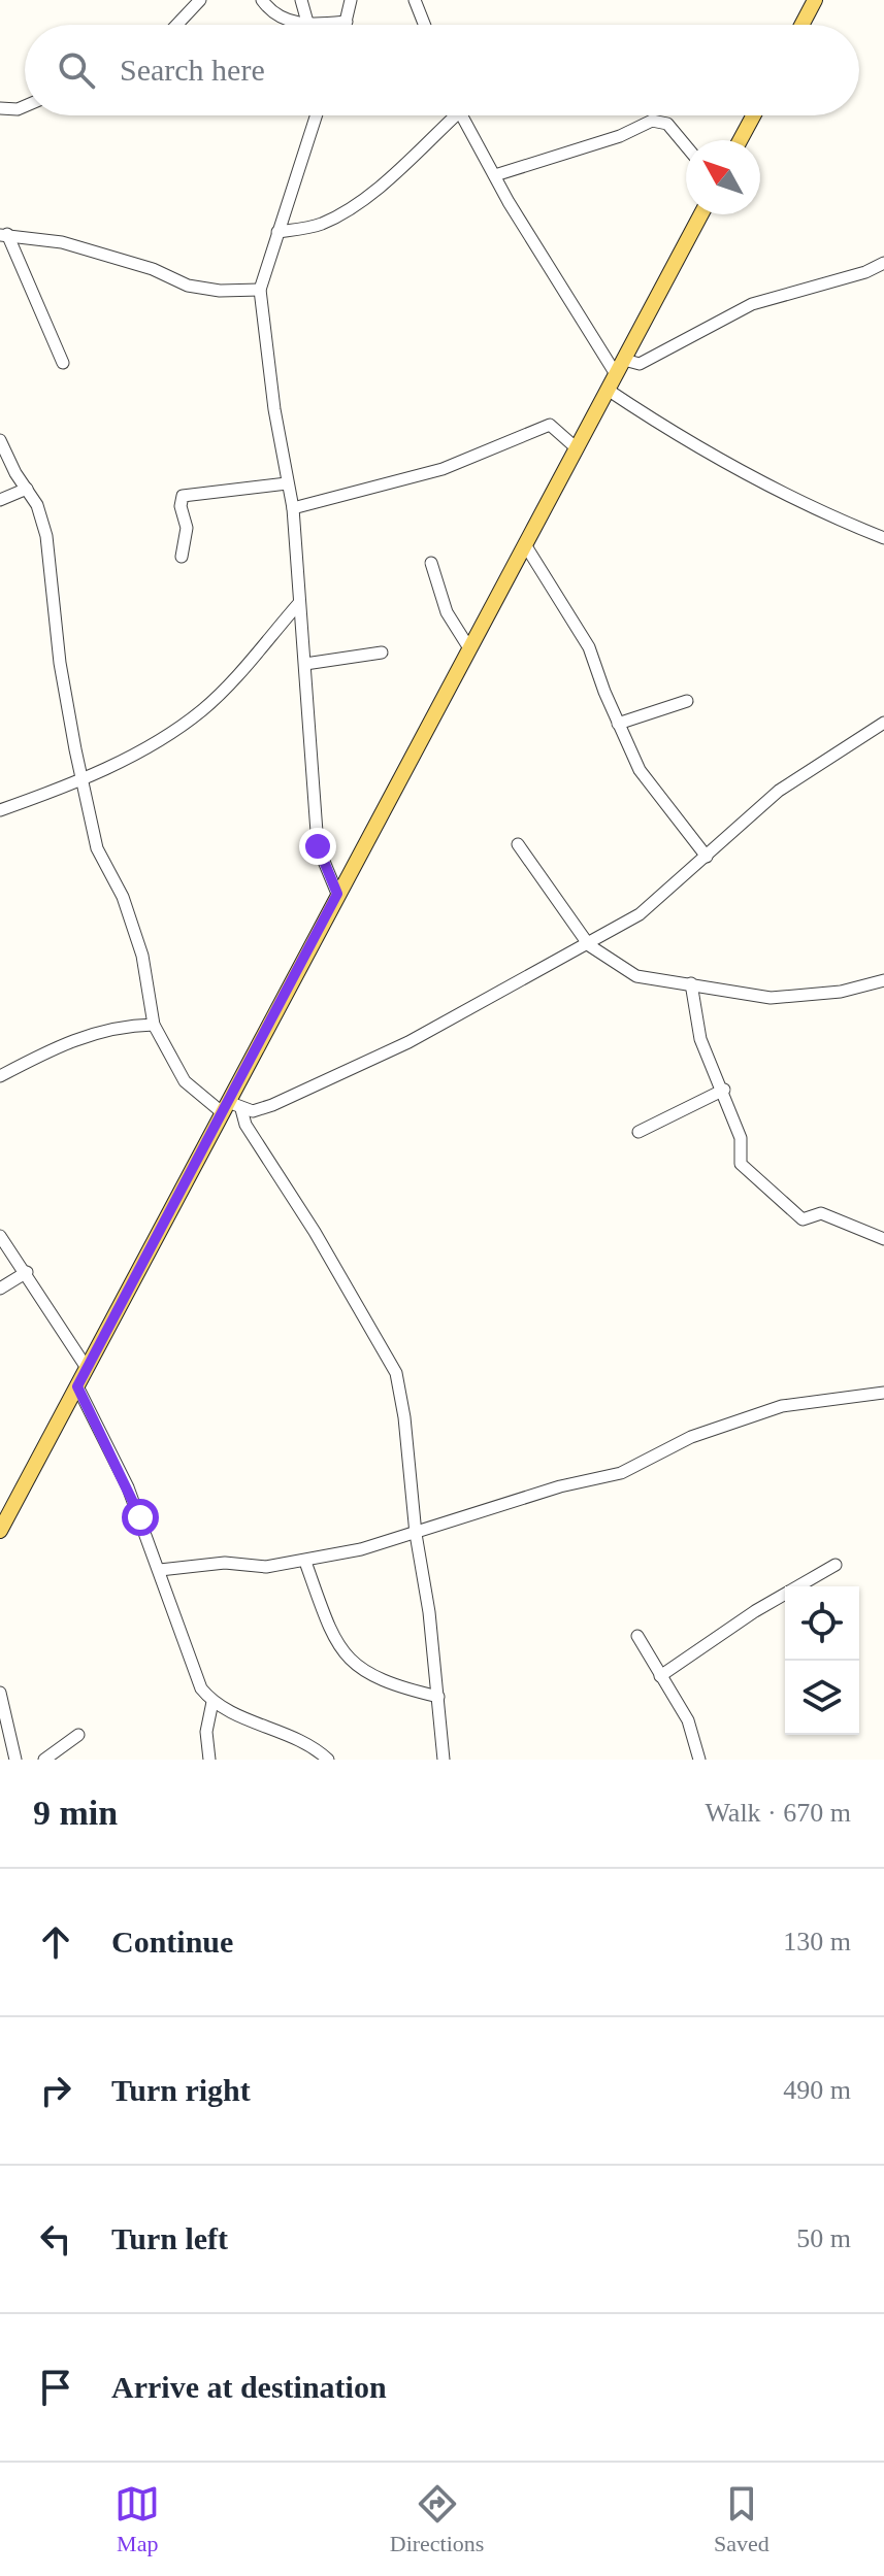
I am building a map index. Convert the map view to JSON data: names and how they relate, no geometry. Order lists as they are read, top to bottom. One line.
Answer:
{"north":"top left","page":{"search":"Search here","heading":["9 min","Walk · 670 m"],"list":[["Continue","130 m"],["Turn right","490 m"],["Turn left","50 m"],"Arrive at destination"],"nav":["Map","Directions","Saved"]}}
